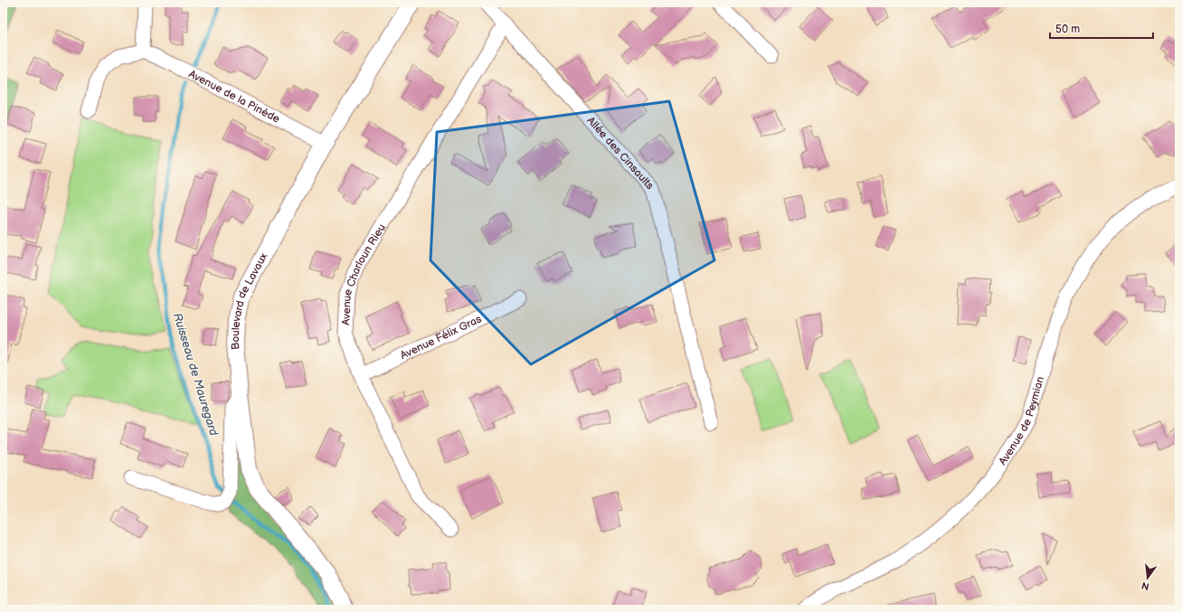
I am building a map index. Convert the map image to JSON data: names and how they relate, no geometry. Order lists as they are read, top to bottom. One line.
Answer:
{"streets":{"street":["Avenue de la Pinède","Allée des Cinsaults","Avenue Charloun Rieu","Boulevard de Lavaux","Avenue Félix Gras","Avenue de Peymian"]},"crossings":[["Avenue de la Pinède","Boulevard de Lavaux"],["Allée des Cinsaults","Avenue Charloun Rieu"],["Avenue Charloun Rieu","Avenue Félix Gras"]],"water":["Ruisseau de Mauregard"],"scale_bar":"50 m","north":"bottom"}
